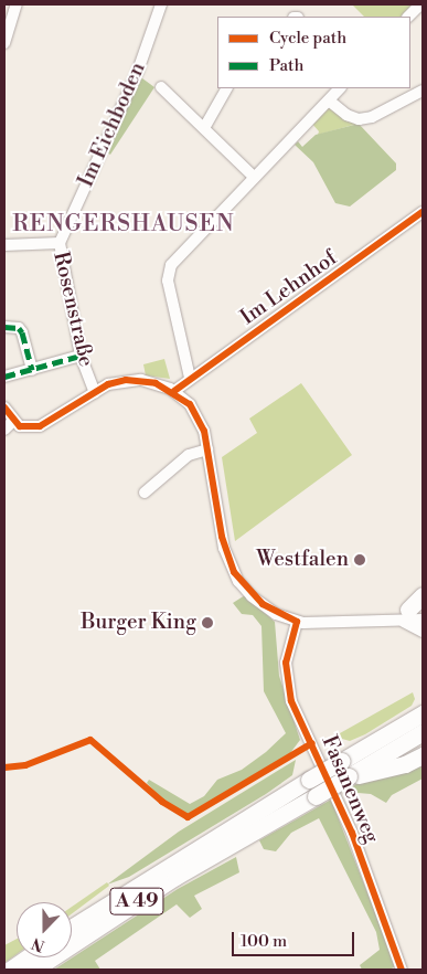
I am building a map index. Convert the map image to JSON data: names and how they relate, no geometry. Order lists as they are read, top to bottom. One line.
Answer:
{"streets":{"highway":["A 49"],"street":["Im Eichboden","Im Lehnhof","Rosenstraße","Fasanenweg"]},"crossings":[["Im Eichboden","Rosenstraße"]],"districts":["RENGERSHAUSEN"],"places":["Westfalen","Burger King"],"legend":["Cycle path","Path"],"scale_bar":"100 m","north":"bottom"}
